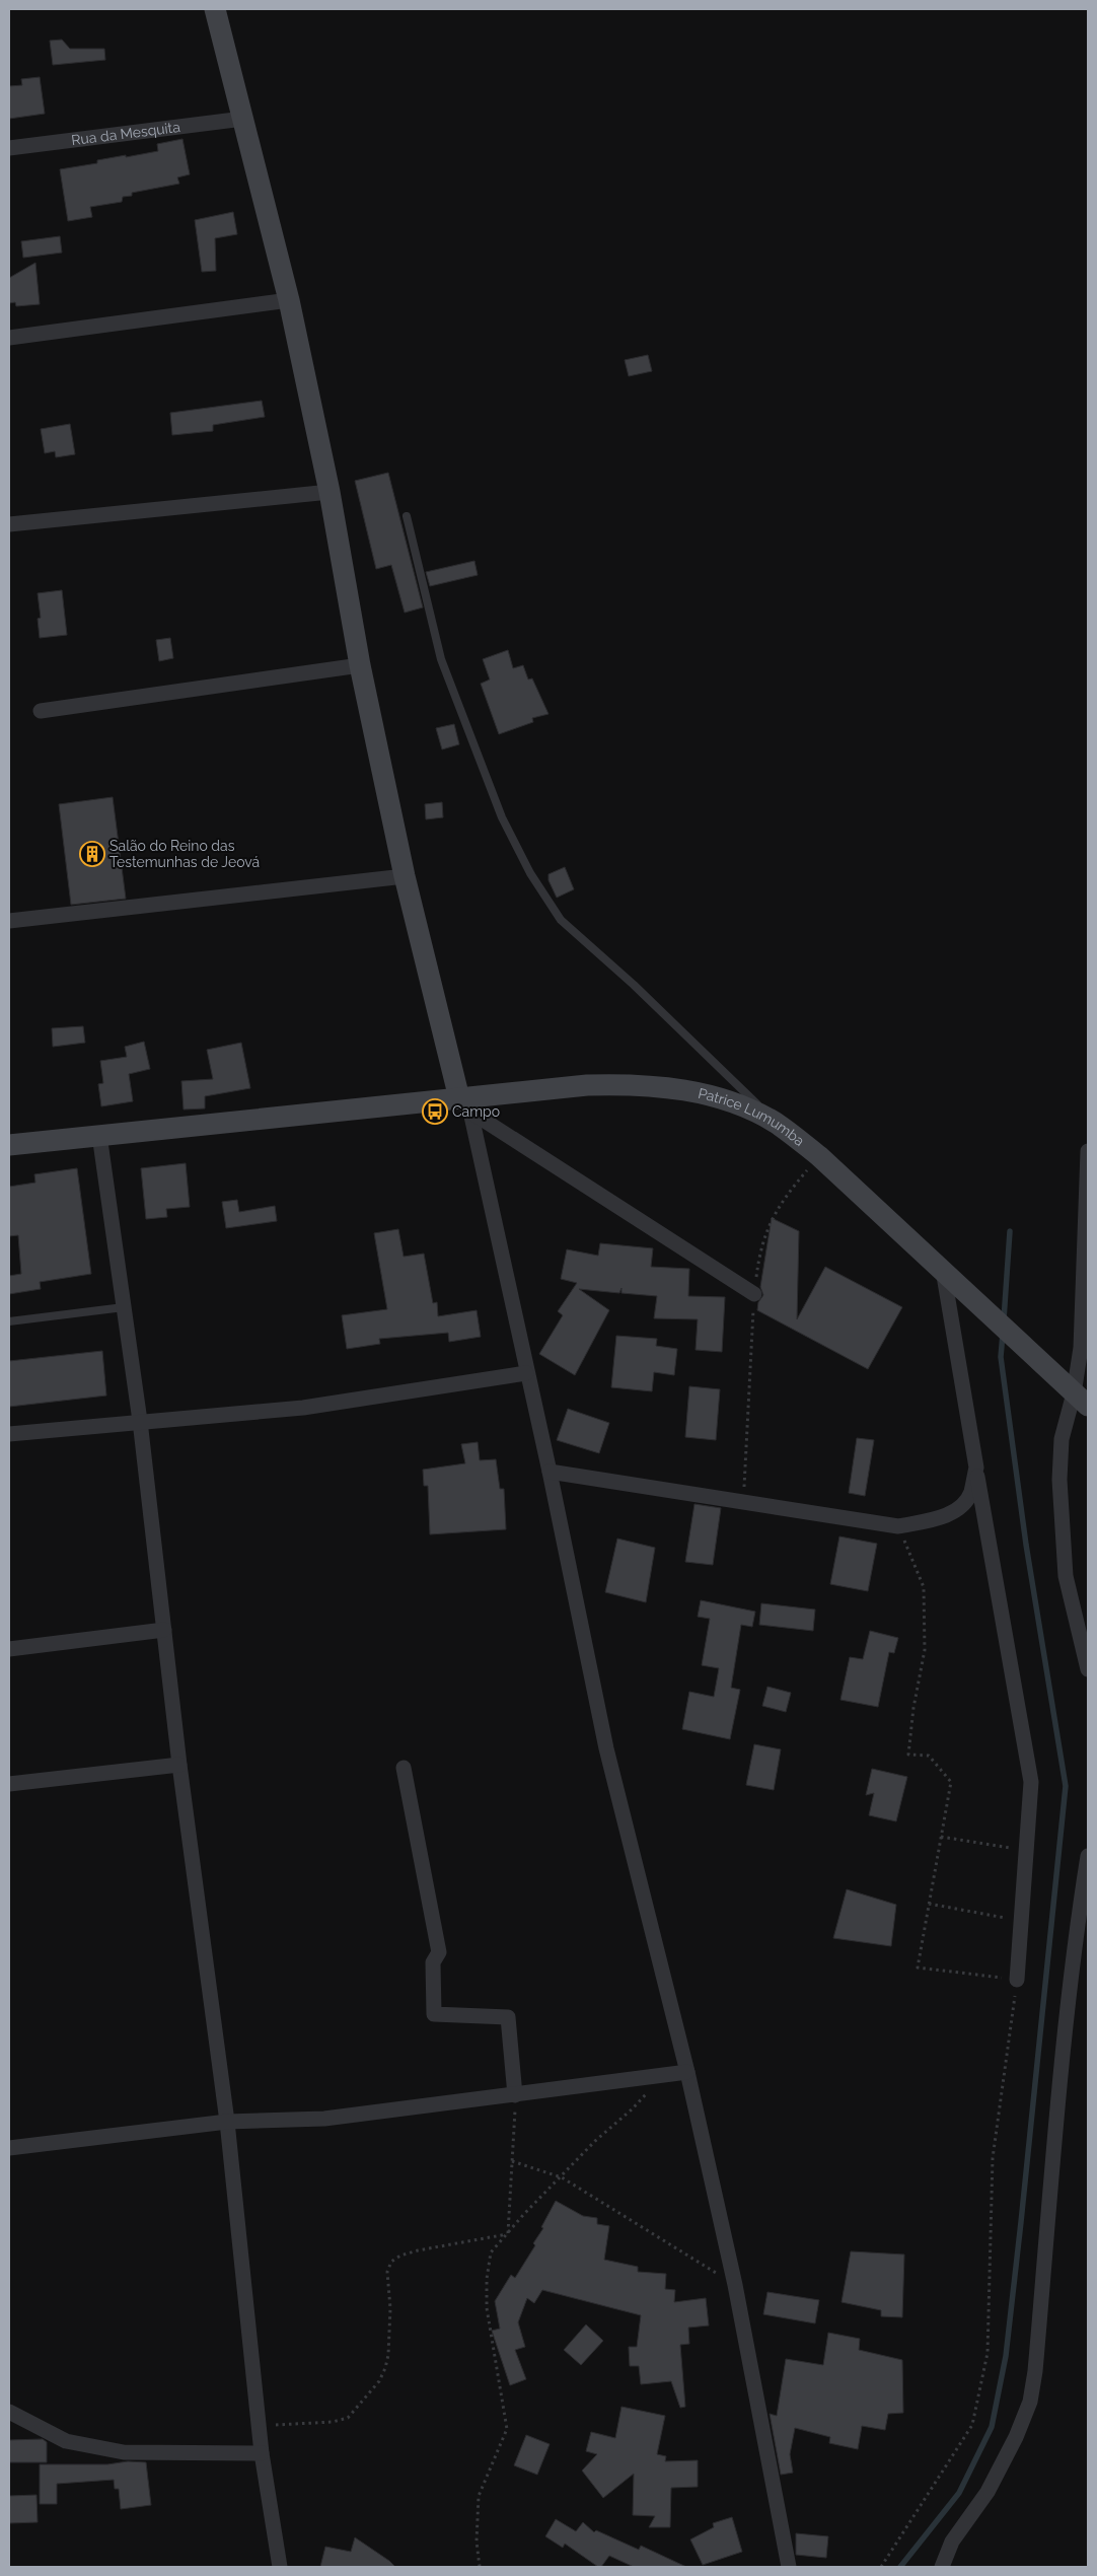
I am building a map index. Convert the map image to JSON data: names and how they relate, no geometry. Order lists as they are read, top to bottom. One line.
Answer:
{"streets":{"street":["Rua da Mesquita","Patrice Lumumba"]},"places":{"building":["Salão do Reino das Testemunhas de Jeová"],"bus stop":["Campo"]}}
